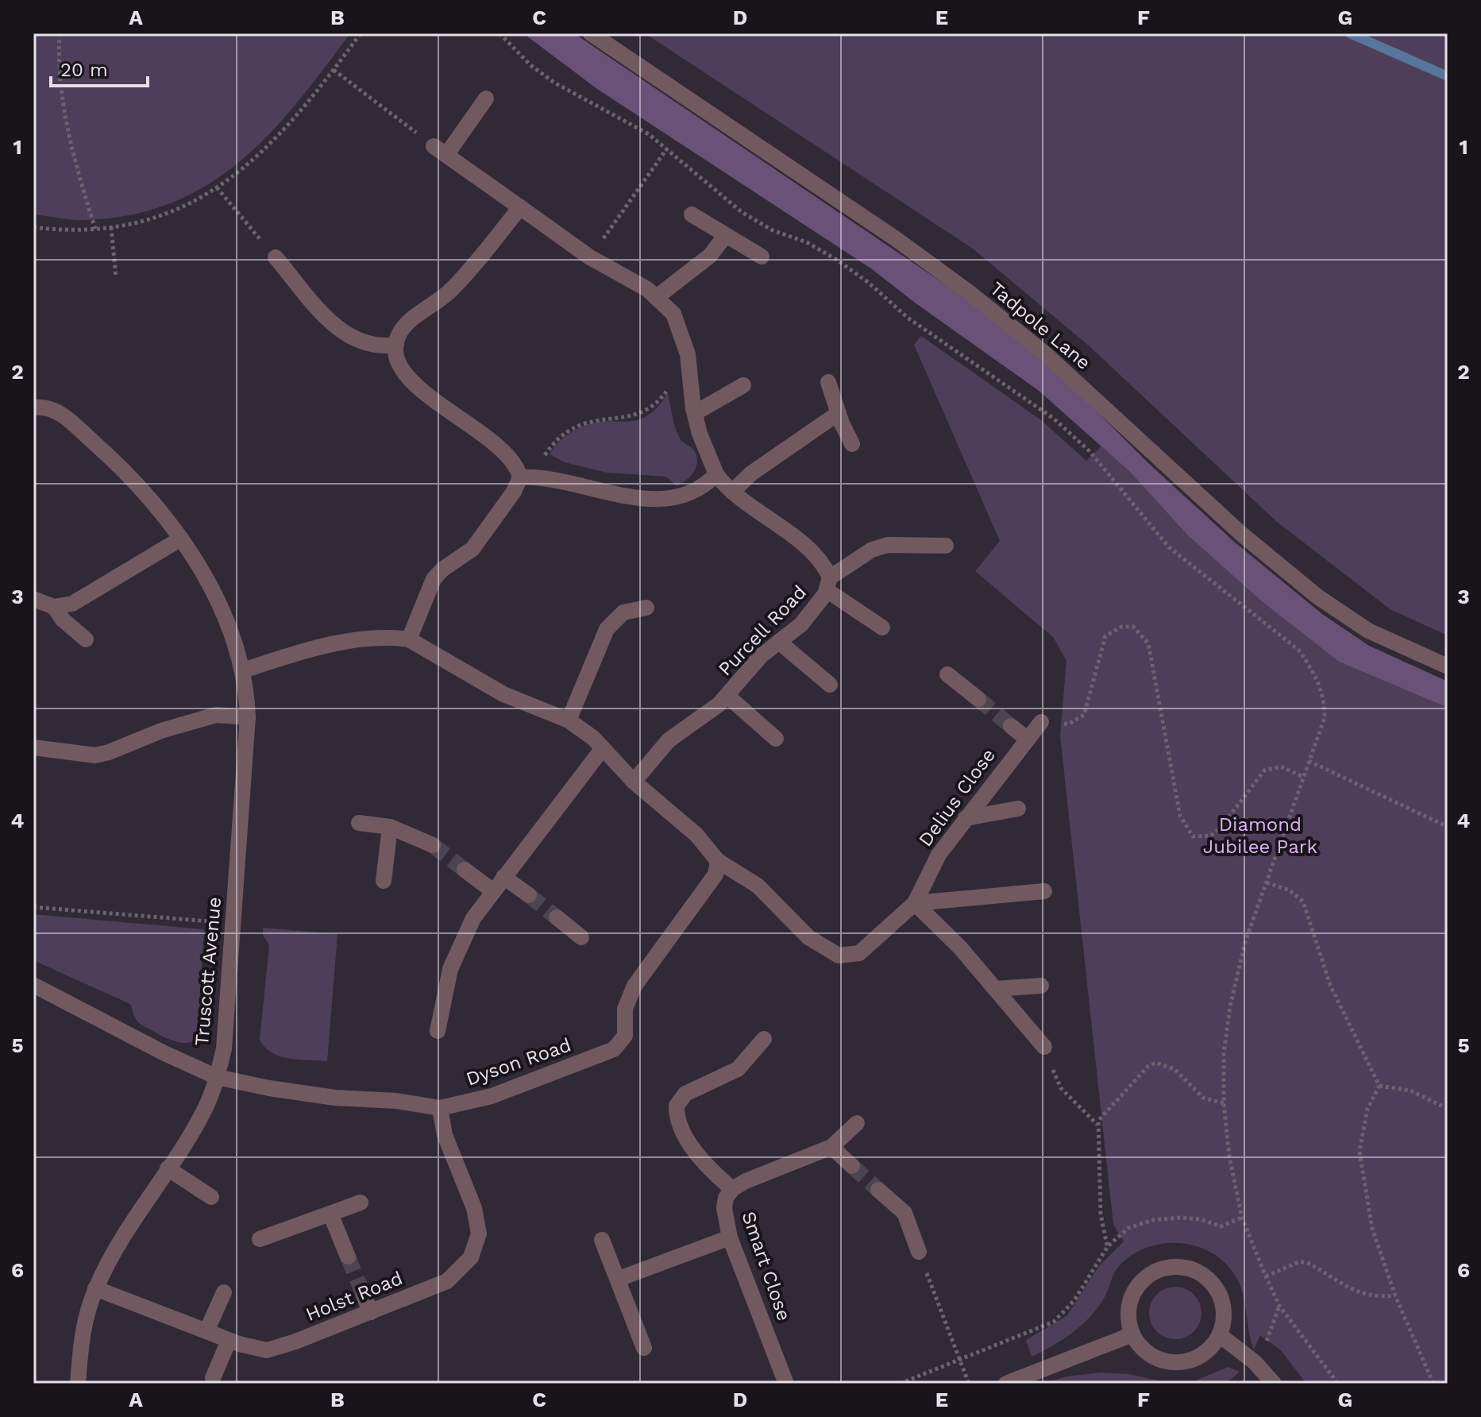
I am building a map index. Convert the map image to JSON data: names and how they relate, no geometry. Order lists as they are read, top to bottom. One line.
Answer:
{"streets":{"street":["Tadpole Lane","Purcell Road","Delius Close","Truscott Avenue","Dyson Road","Smart Close","Holst Road"]},"crossings":[["Delius Close","Dyson Road"],["Truscott Avenue","Dyson Road"],["Truscott Avenue","Holst Road"],["Dyson Road","Holst Road"]],"parks":["Diamond Jubilee Park"],"scale_bar":"20 m","grid":{"columns":["A","B","C","D","E","F","G"],"rows":["1","2","3","4","5","6"]}}
